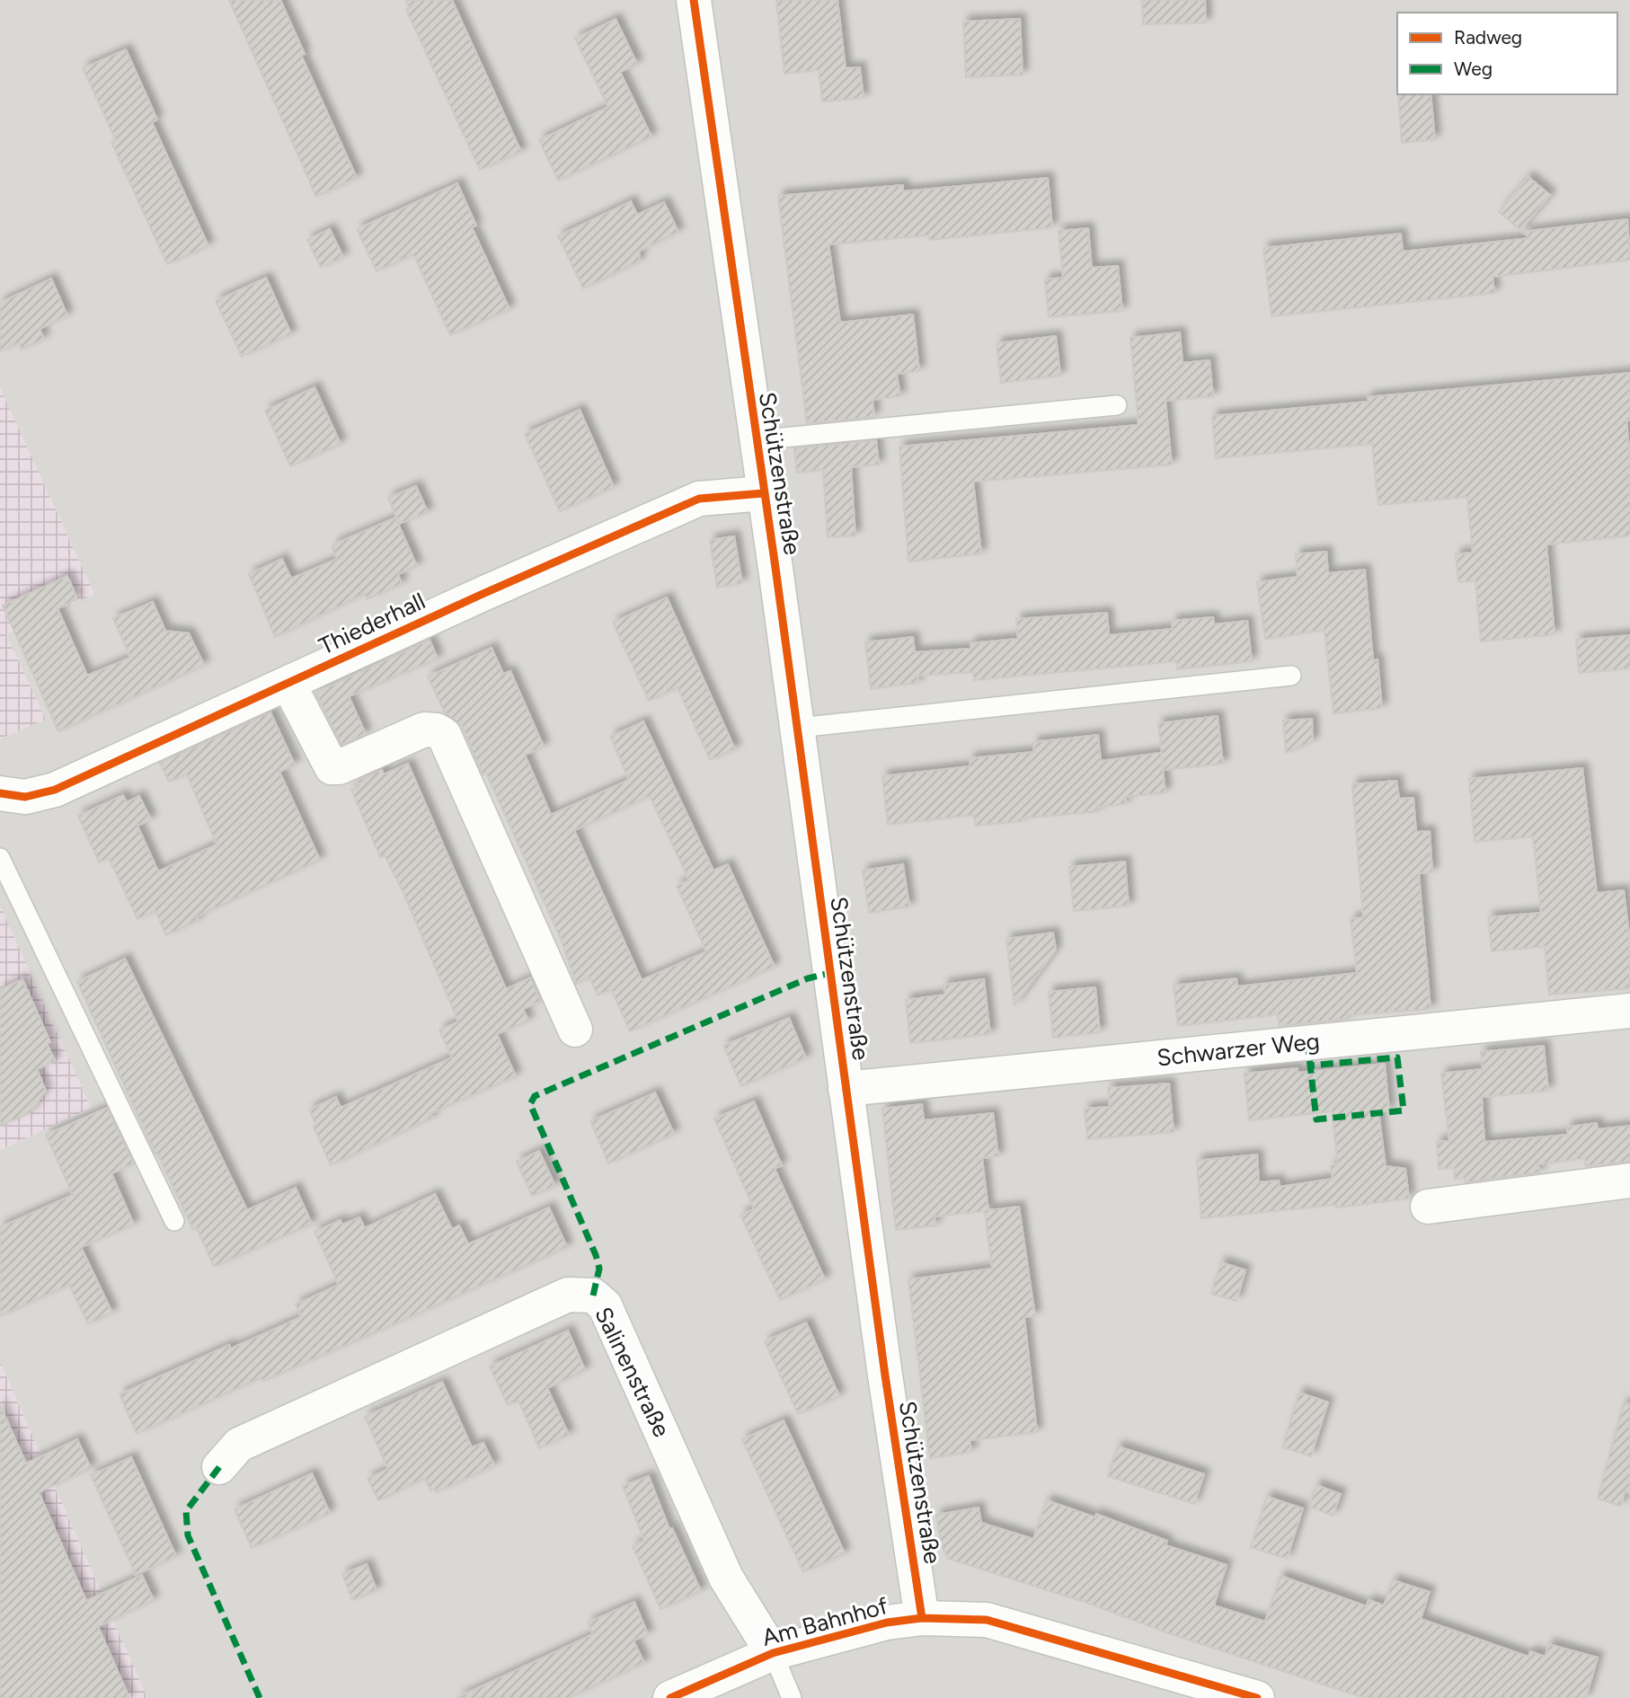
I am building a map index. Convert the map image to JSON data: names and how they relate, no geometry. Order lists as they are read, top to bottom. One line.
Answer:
{"streets":{"street":["Schützenstraße","Thiederhall","Schwarzer Weg","Salinenstraße","Am Bahnhof"]},"crossings":[["Schützenstraße","Thiederhall"],["Schützenstraße","Schwarzer Weg"],["Schützenstraße","Am Bahnhof"],["Salinenstraße","Am Bahnhof"]],"legend":["Radweg","Weg"]}
